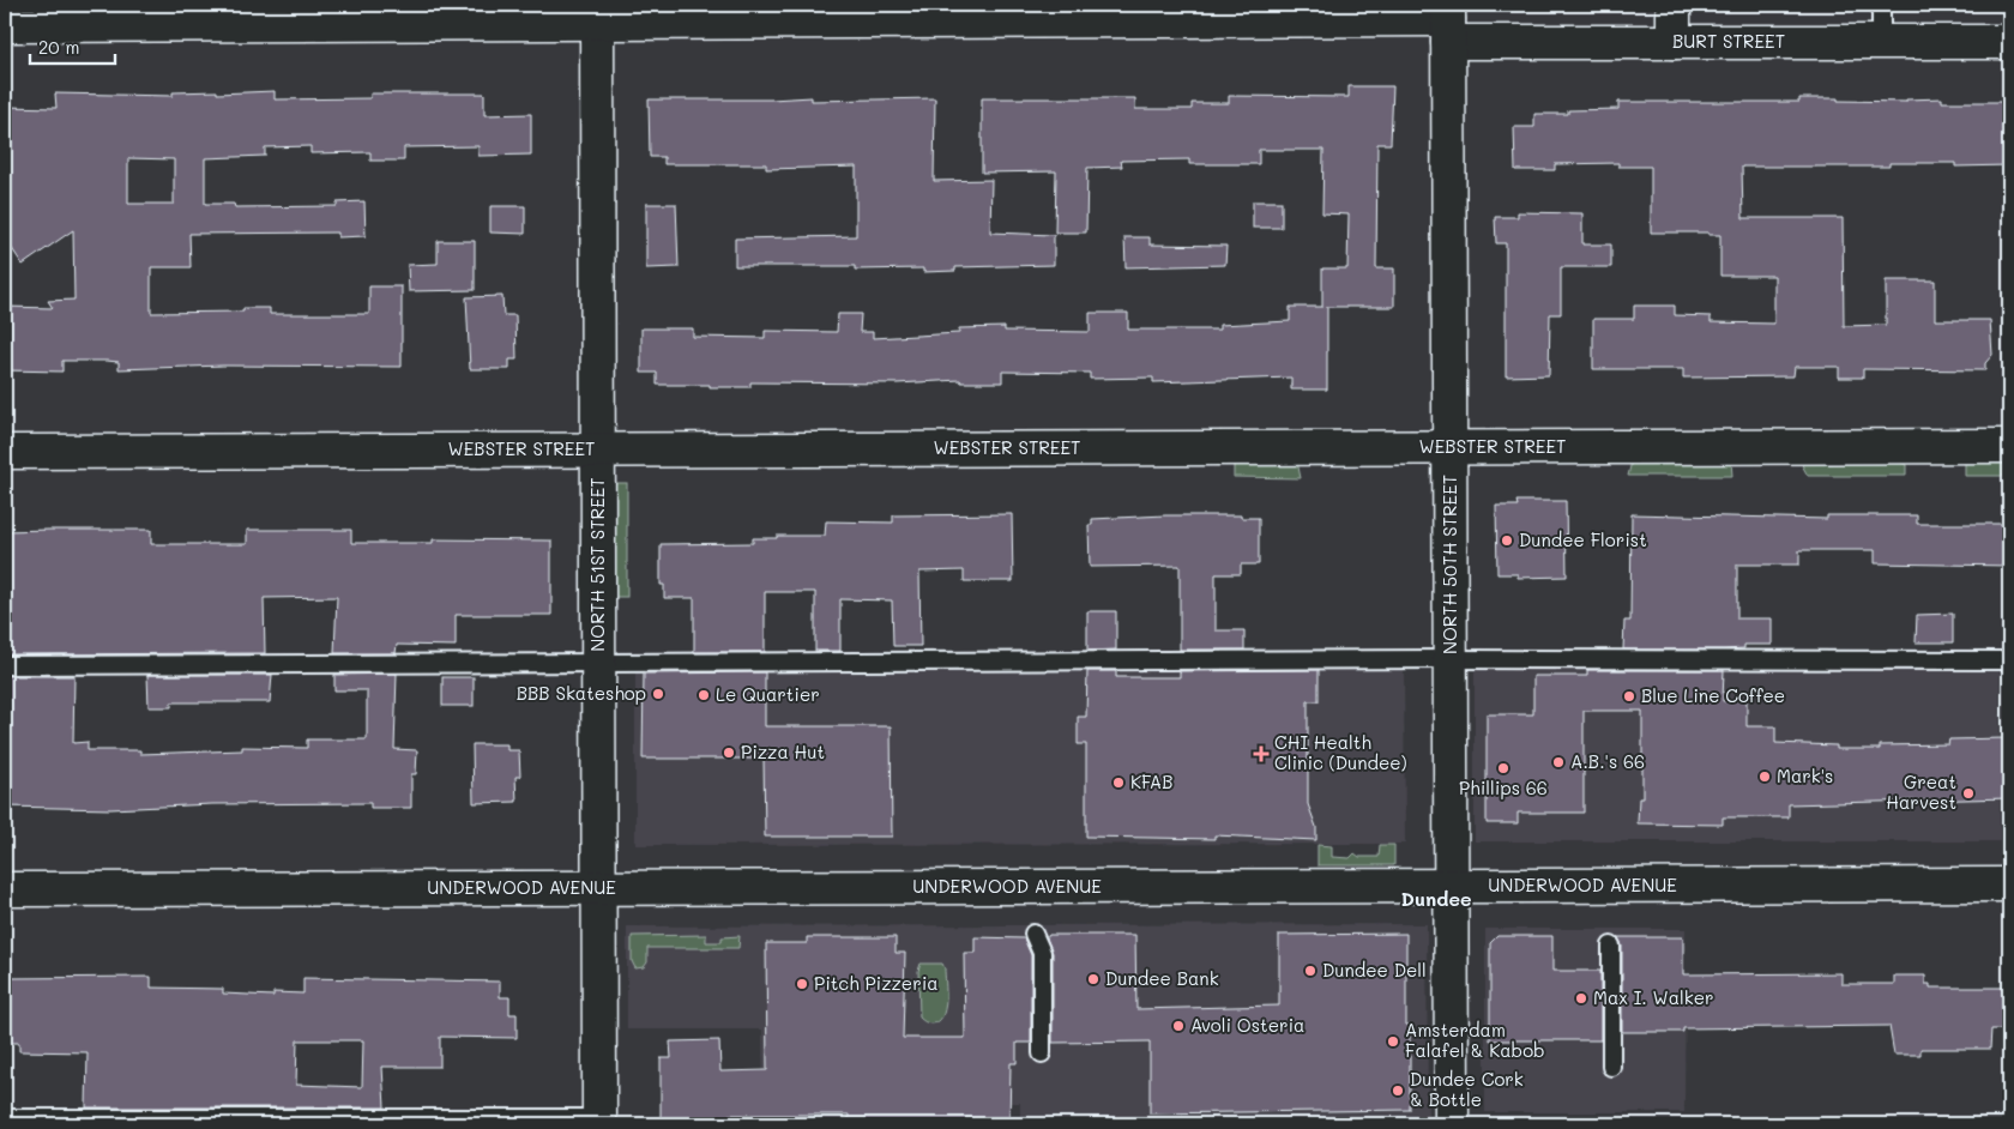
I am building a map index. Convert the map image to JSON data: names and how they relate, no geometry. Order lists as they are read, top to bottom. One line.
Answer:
{"streets":{"street":["BURT STREET","WEBSTER STREET","NORTH 51ST STREET","NORTH 50TH STREET","UNDERWOOD AVENUE"]},"crossings":[["BURT STREET","NORTH 51ST STREET"],["BURT STREET","NORTH 50TH STREET"],["WEBSTER STREET","NORTH 51ST STREET"],["WEBSTER STREET","NORTH 50TH STREET"],["NORTH 51ST STREET","UNDERWOOD AVENUE"],["NORTH 50TH STREET","UNDERWOOD AVENUE"]],"districts":["Dundee"],"places":{"other":["Dundee Florist","BBB Skateshop","Le Quartier","Blue Line Coffee","Pizza Hut","A.B.'s 66","Phillips 66","Mark's","KFAB","Great Harvest","Dundee Dell","Dundee Bank","Pitch Pizzeria","Max I. Walker","Avoli Osteria","Amsterdam Falafel & Kabob","Dundee Cork & Bottle"],"health":["CHI Health Clinic (Dundee)"]},"scale_bar":"20 m"}
